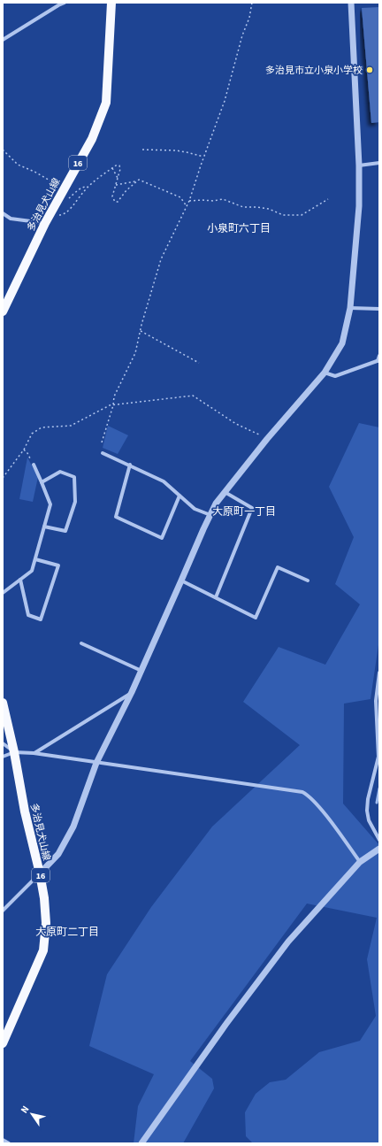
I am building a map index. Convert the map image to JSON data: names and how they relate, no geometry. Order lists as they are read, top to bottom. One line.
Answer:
{"streets":{"main road":["16","多治見犬山線"]},"districts":["小泉町六丁目","大原町一丁目","大原町二丁目"],"places":["多治見市立小泉小学校"],"north":"top left"}
